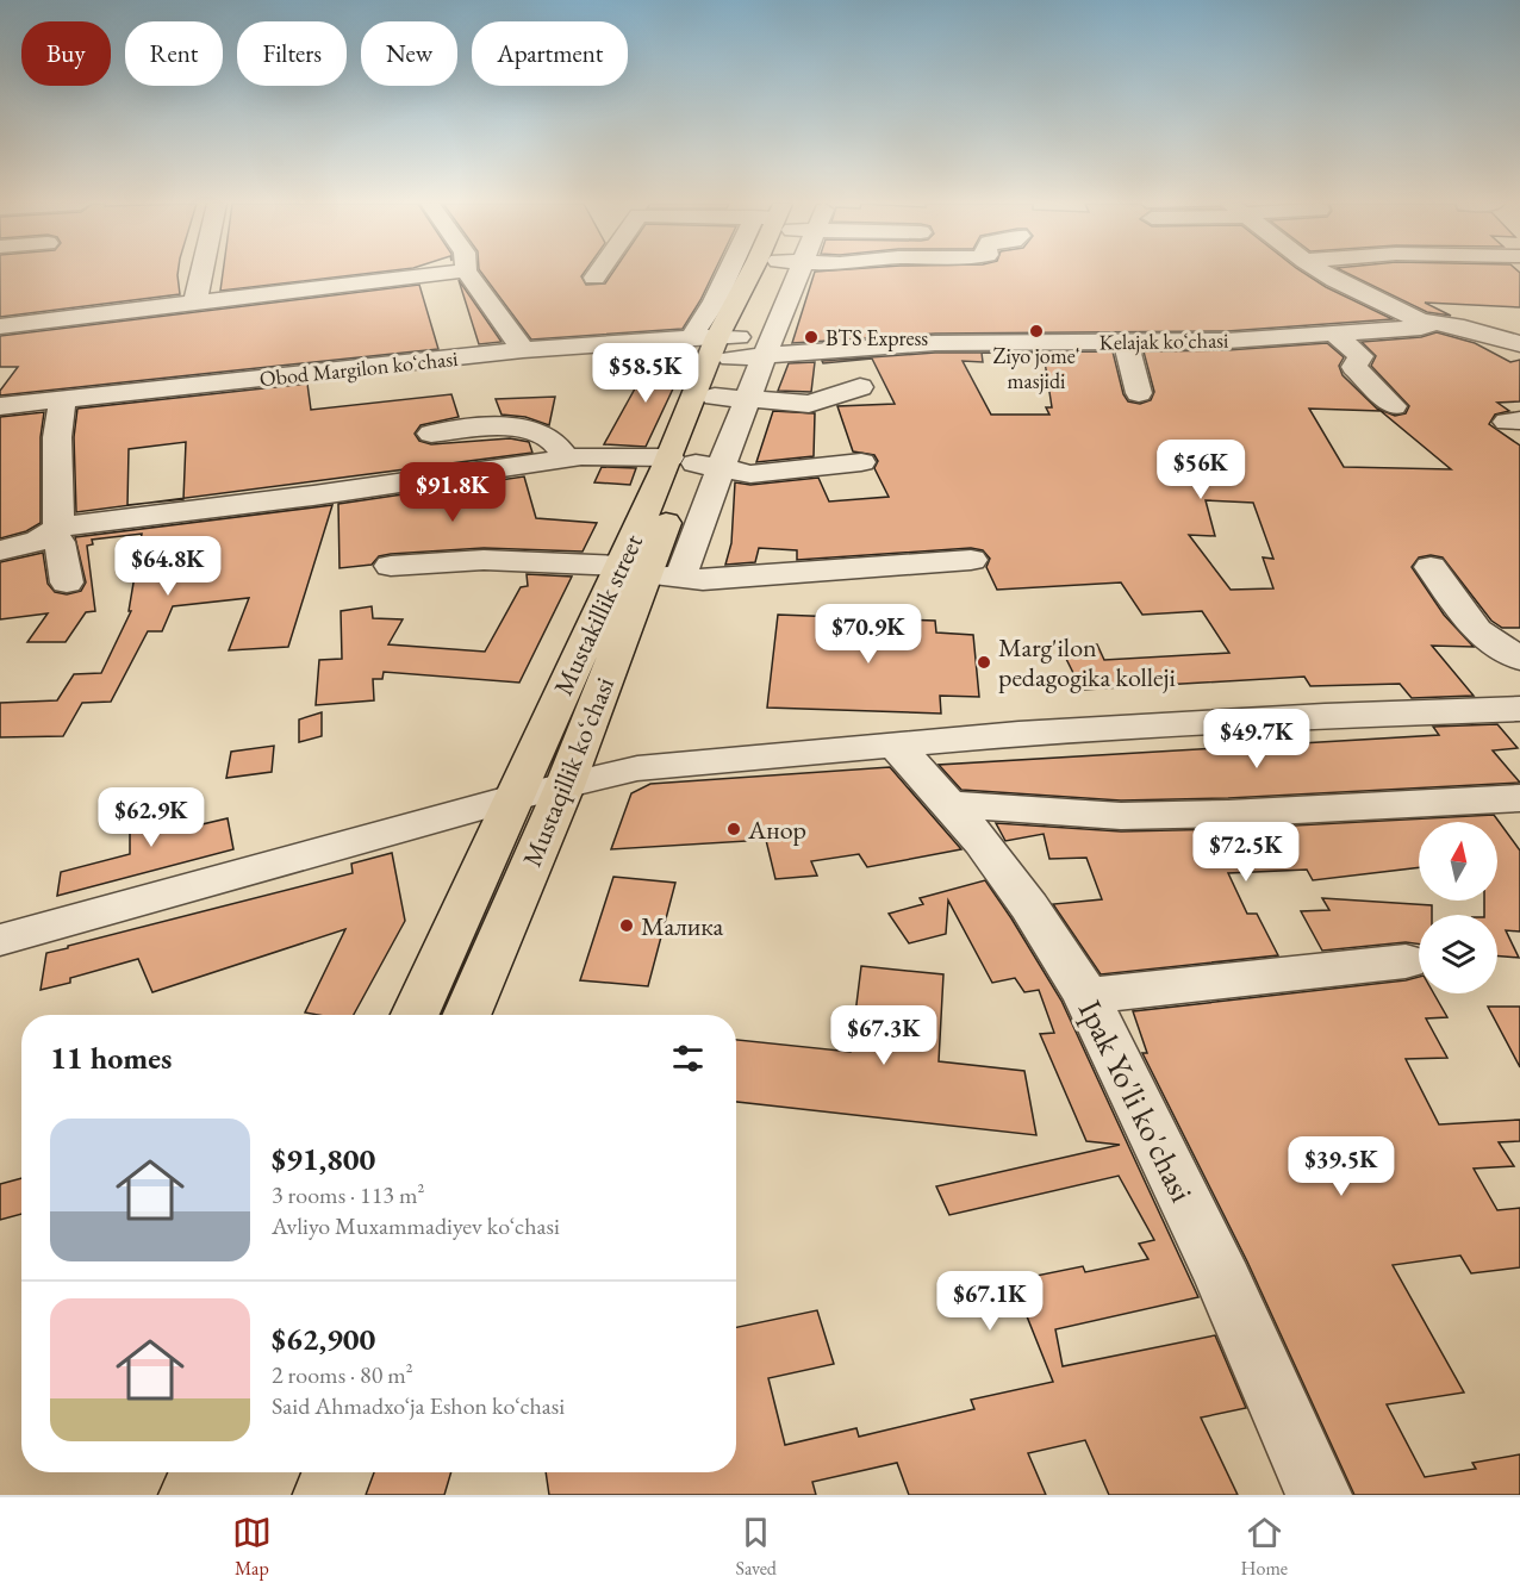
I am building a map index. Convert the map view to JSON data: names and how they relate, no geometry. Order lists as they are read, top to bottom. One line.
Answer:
{"streets":{"main road":["Mustakillik street","Mustaqillik koʻchasi"],"street":["Kelajak koʻchasi","Obod Margilon koʻchasi","Ipak Yo'li ko'chasi"]},"crossings":[["Kelajak koʻchasi","Obod Margilon koʻchasi"],["Kelajak koʻchasi","Mustaqillik koʻchasi"],["Obod Margilon koʻchasi","Mustaqillik koʻchasi"],["Mustakillik street","Mustaqillik koʻchasi"]],"places":["Ziyo jome' masjidi","BTS Express","Marg'ilon pedagogika kolleji","Анор","Малика"],"north":"top","page":{"chip":["Buy","Rent","Filters","New","Apartment"],"price":["$58.5K","$56K","$91.8K","$64.8K","$70.9K","$49.7K","$62.9K","$72.5K","$67.3K","$39.5K","$67.1K"],"heading":"11 homes","list":[{"name":"$91,800","note":"3 rooms · 113 m² · Avliyo Muxammadiyev koʻchasi"},{"name":"$62,900","note":"2 rooms · 80 m² · Said Ahmadxoʻja Eshon koʻchasi"}],"tabs":["Map","Saved","Home"]}}
